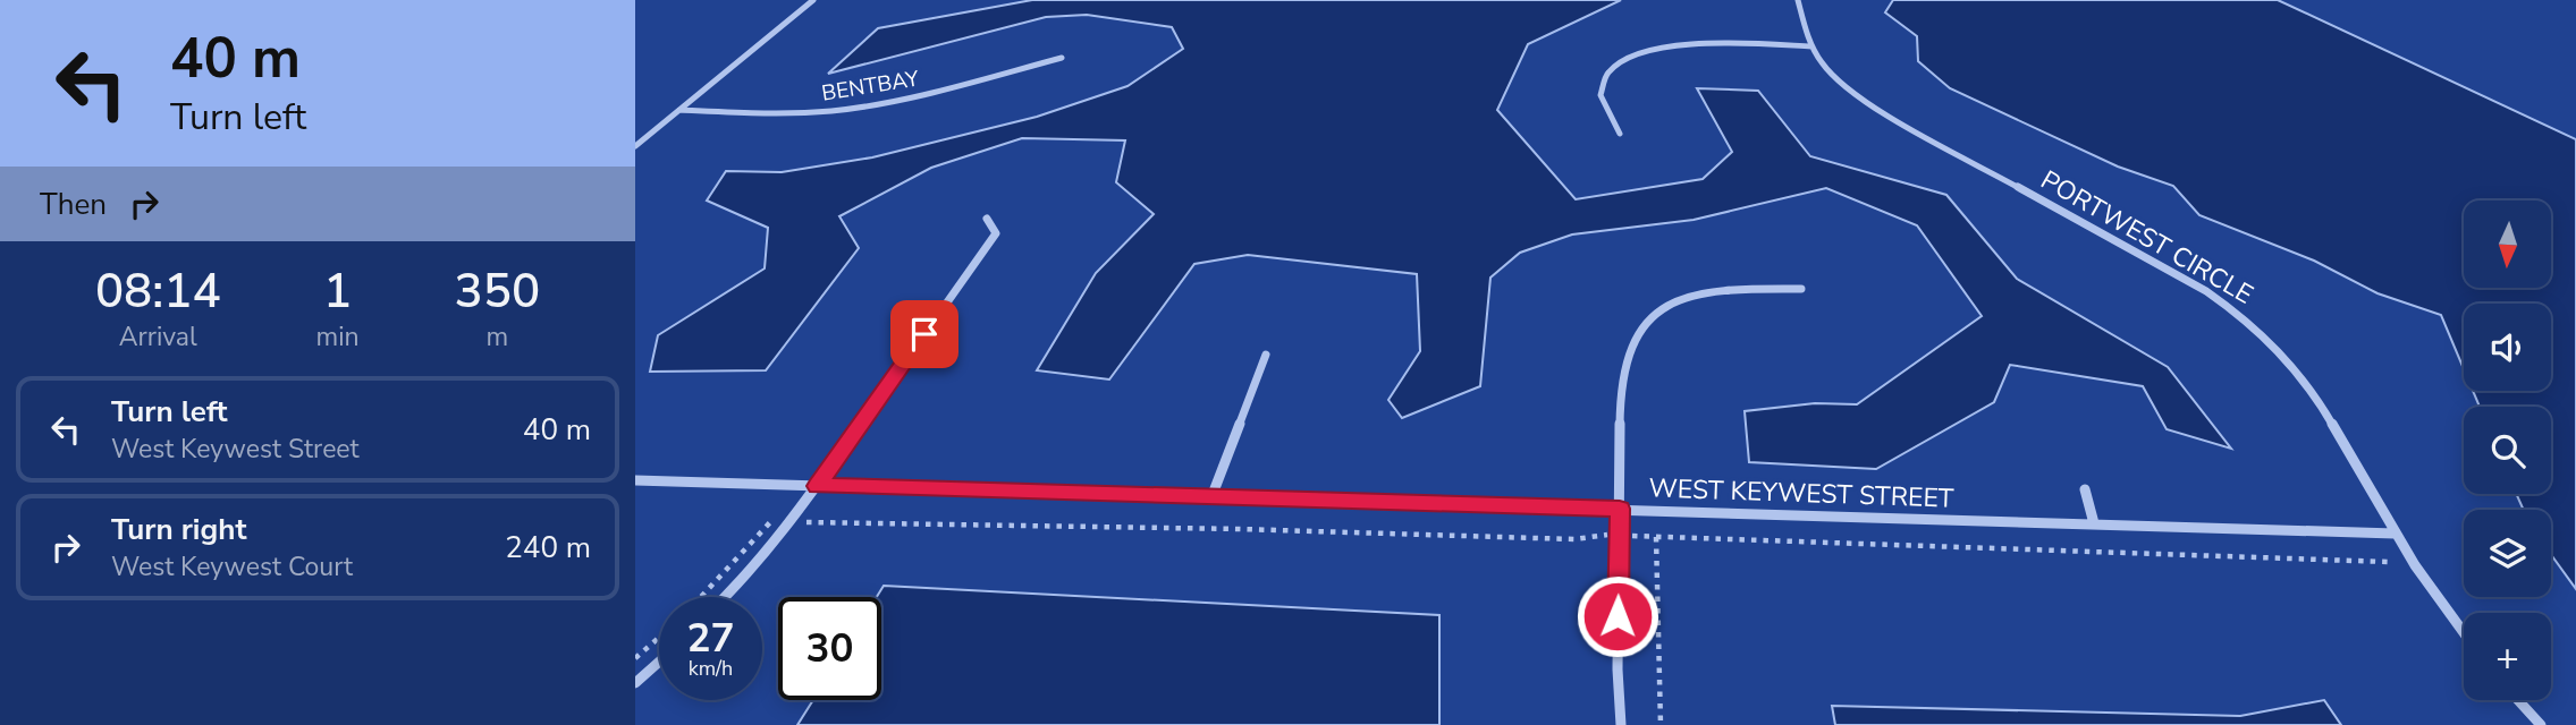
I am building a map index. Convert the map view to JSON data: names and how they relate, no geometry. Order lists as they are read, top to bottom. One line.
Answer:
{"streets":{"street":["BENTBAY","PORTWEST CIRCLE","WEST KEYWEST STREET"]},"crossings":[["PORTWEST CIRCLE","WEST KEYWEST STREET"]],"north":"bottom","page":{"turn":["40 m","Turn left"],"then":"Then","map_buttons":"+","eta":["08:14","Arrival","1","min","350","m"],"list":[{"name":"Turn left","note":"West Keywest Street","value":"40 m"},{"name":"Turn right","note":"West Keywest Court","value":"240 m"}],"speed":"27 km/h","limit":"30"}}
